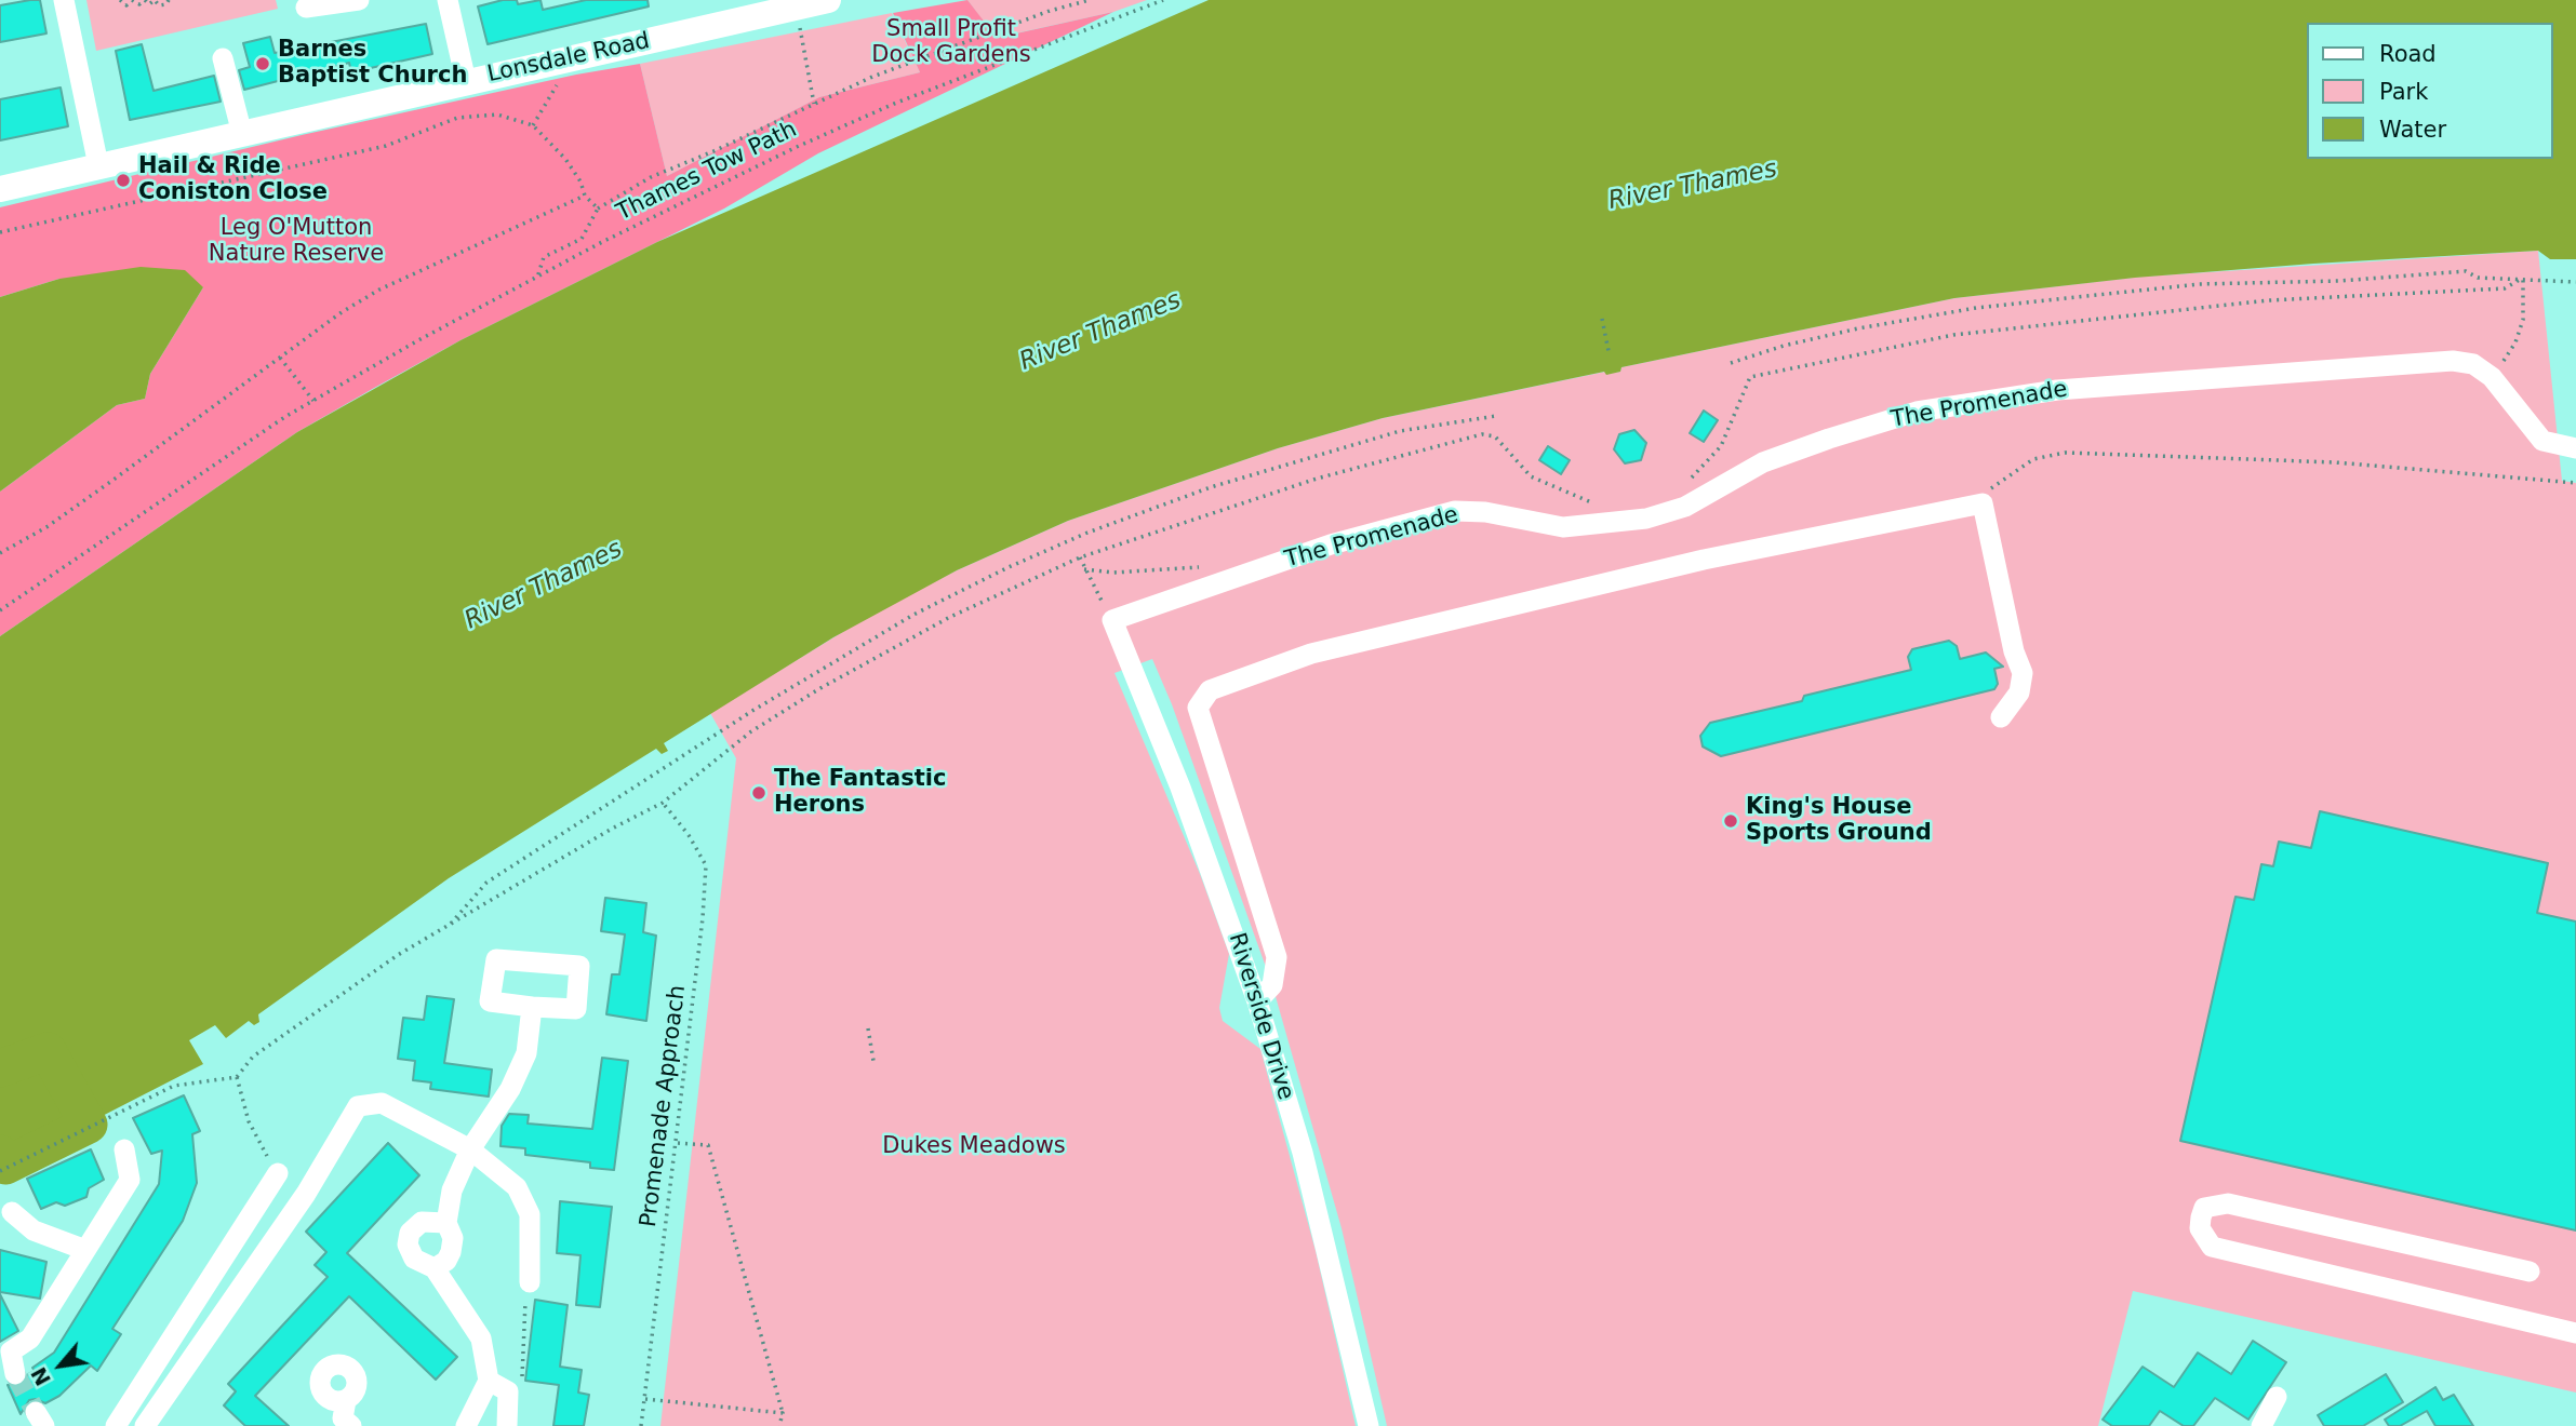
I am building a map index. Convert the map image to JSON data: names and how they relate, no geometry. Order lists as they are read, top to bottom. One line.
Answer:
{"streets":{"main road":["Lonsdale Road"],"street":["The Promenade","Riverside Drive"],"path":["Thames Tow Path","Promenade Approach"]},"crossings":[["The Promenade","Riverside Drive"]],"water":["River Thames"],"parks":["Small Profit Dock Gardens","Leg O'Mutton Nature Reserve","Dukes Meadows"],"places":["Barnes Baptist Church","Hail & Ride Coniston Close","The Fantastic Herons","King's House Sports Ground"],"legend":["Road","Park","Water"],"north":"bottom left"}
